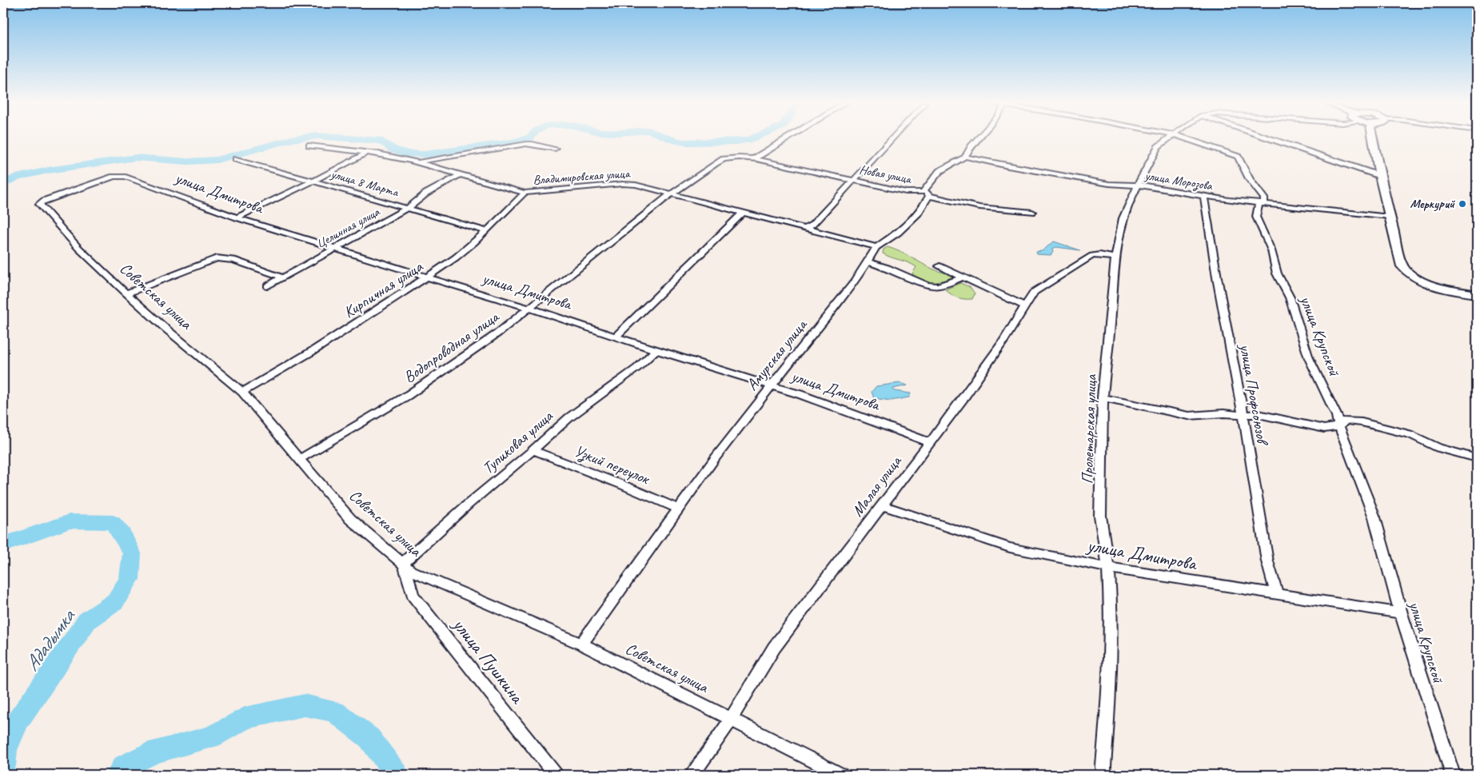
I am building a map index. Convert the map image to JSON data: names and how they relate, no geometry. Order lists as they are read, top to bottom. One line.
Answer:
{"streets":{"street":["Новая улица","Владимировская улица","улица Морозова","улица 8 Марта","улица Дмитрова","Целинная улица","Кирпичная улица","Советская улица","улица Крупской","Водопроводная улица","Амурская улица","улица Профсоюзов","Пролетарская улица","Тупиковая улица","Узкий переулок","Малая улица","улица Пушкина"]},"crossings":[["Новая улица","Водопроводная улица"],["Новая улица","Амурская улица"],["Владимировская улица","Целинная улица"],["Владимировская улица","Кирпичная улица"],["Владимировская улица","Водопроводная улица"],["Владимировская улица","Амурская улица"],["улица Морозова","улица Крупской"],["улица Морозова","Амурская улица"],["улица Морозова","улица Профсоюзов"],["улица Морозова","Пролетарская улица"],["улица 8 Марта","Целинная улица"],["улица 8 Марта","Кирпичная улица"],["улица Дмитрова","Целинная улица"],["улица Дмитрова","Кирпичная улица"],["улица Дмитрова","Советская улица"],["улица Дмитрова","улица Крупской"],["улица Дмитрова","Водопроводная улица"],["улица Дмитрова","Амурская улица"],["улица Дмитрова","улица Профсоюзов"],["улица Дмитрова","Пролетарская улица"],["улица Дмитрова","Тупиковая улица"],["улица Дмитрова","Малая улица"],["Кирпичная улица","Советская улица"],["Советская улица","Водопроводная улица"],["Советская улица","Амурская улица"],["Советская улица","Тупиковая улица"],["Советская улица","Малая улица"],["Советская улица","улица Пушкина"],["Амурская улица","Узкий переулок"],["Пролетарская улица","Малая улица"],["Тупиковая улица","Узкий переулок"],["Тупиковая улица","улица Пушкина"]],"water":["Ададымка"],"places":["Меркурий"]}
